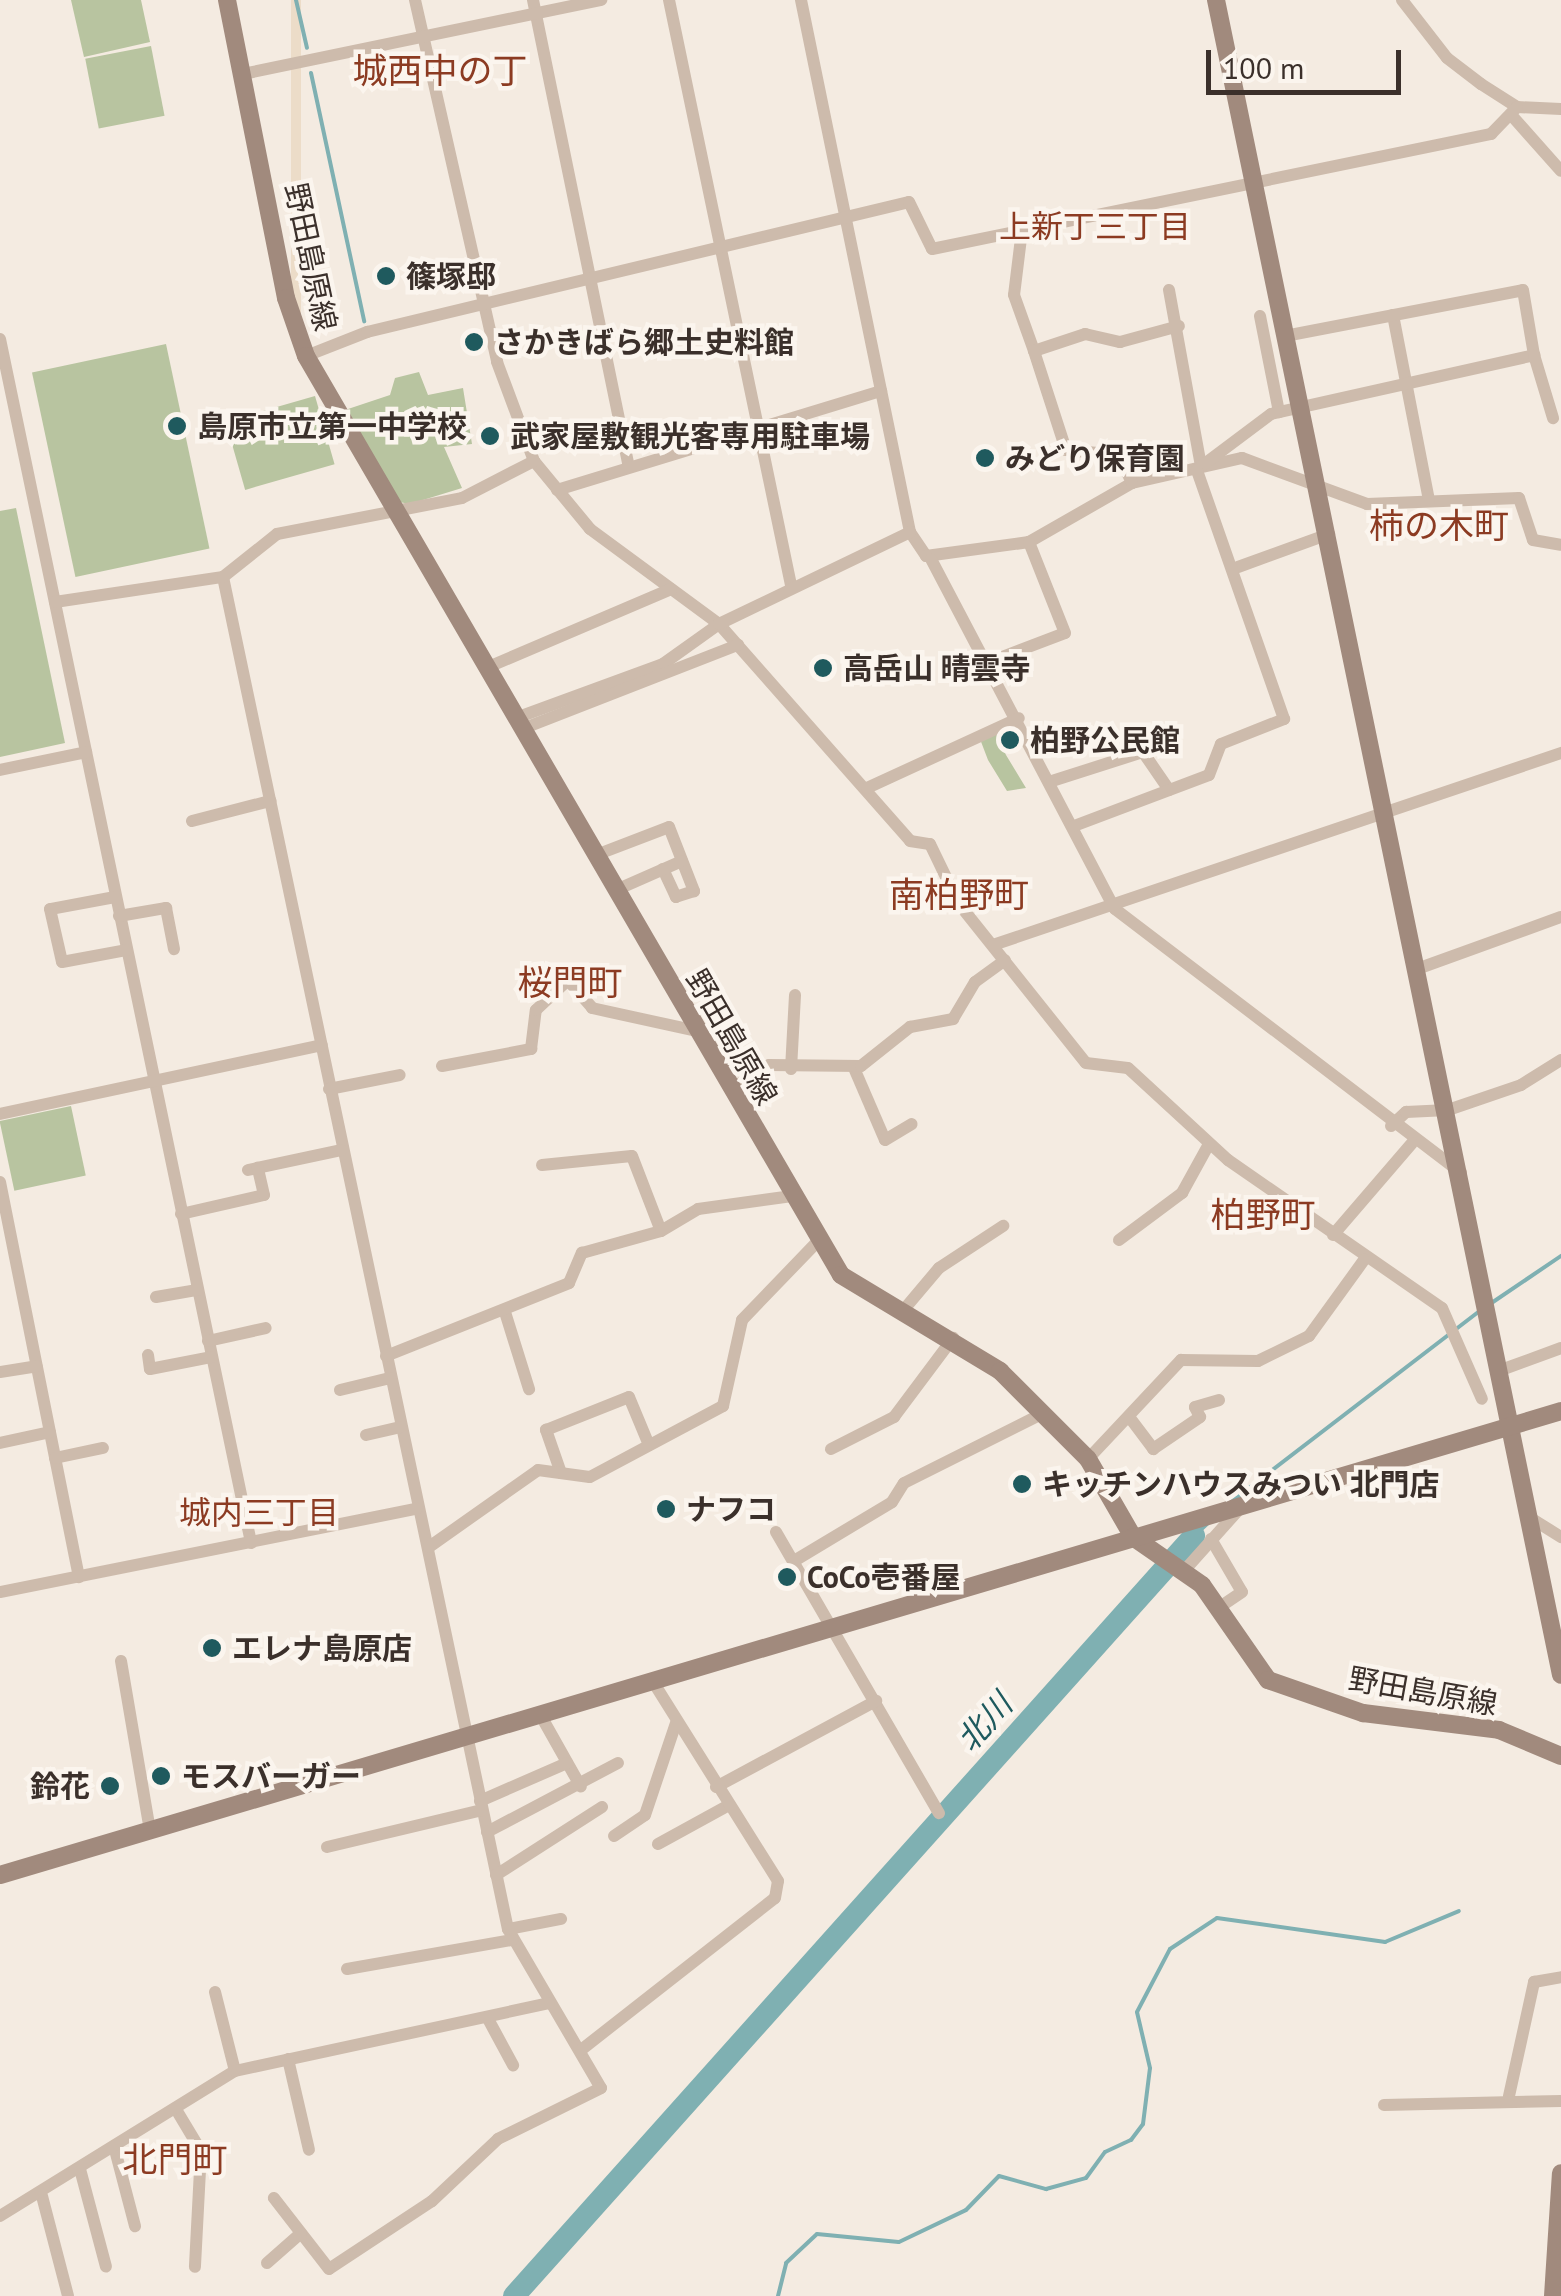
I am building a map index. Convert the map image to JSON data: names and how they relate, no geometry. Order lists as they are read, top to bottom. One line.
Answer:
{"streets":{"street":["野田島原線"]},"districts":["城西中の丁","上新丁三丁目","柿の木町","南柏野町","桜門町","柏野町","城内三丁目","北門町"],"water":["北川"],"places":["篠塚邸","さかきばら郷土史料館","島原市立第一中学校","武家屋敷観光客専用駐車場","みどり保育園","高岳山 晴雲寺","柏野公民館","キッチンハウスみつい 北門店","ナフコ","CoCo壱番屋","エレナ島原店","モスバーガー","鈴花"],"scale_bar":"100 m"}
